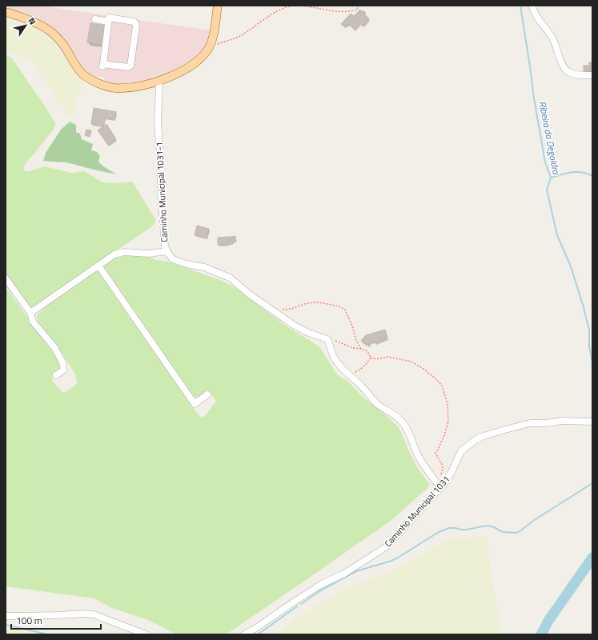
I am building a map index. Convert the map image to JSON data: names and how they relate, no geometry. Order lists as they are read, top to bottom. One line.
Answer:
{"streets":{"street":["Caminho Municipal 1031-1","Caminho Municipal 1031"]},"water":["Ribeira da Degoldra"],"scale_bar":"100 m","north":"top right"}
